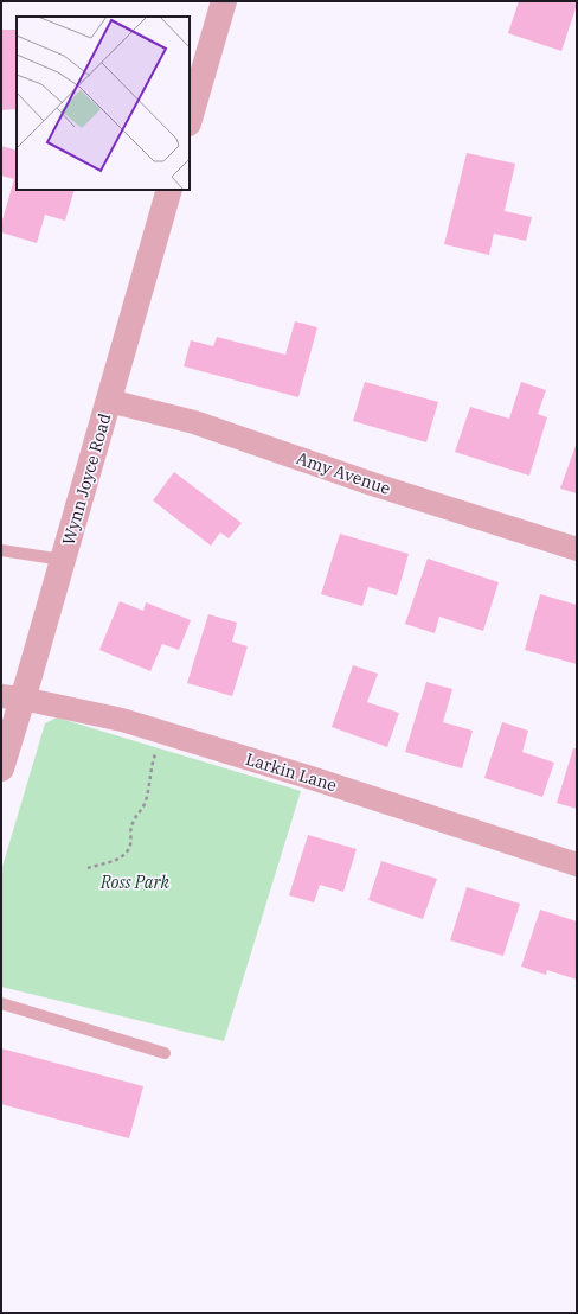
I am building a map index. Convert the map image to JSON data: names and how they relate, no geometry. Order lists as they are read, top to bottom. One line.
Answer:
{"streets":{"street":["Amy Avenue","Wynn Joyce Road","Larkin Lane"]},"crossings":[["Amy Avenue","Wynn Joyce Road"],["Wynn Joyce Road","Larkin Lane"]],"parks":["Ross Park"]}
